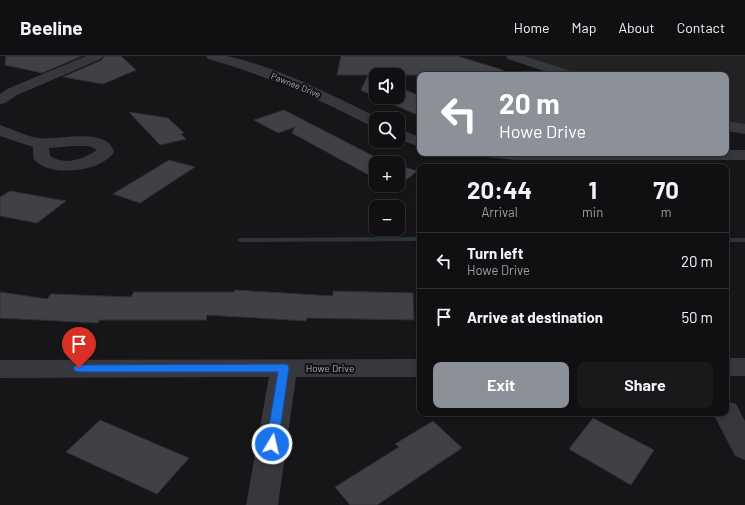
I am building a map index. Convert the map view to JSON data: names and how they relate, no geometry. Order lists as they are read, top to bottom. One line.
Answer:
{"streets":{"street":["Pawnee Drive","Howe Drive"]},"page":{"header":"Beeline","nav":["Home","Map","About","Contact"],"map_buttons":["+","−"],"turn":["20 m","Howe Drive"],"eta":["20:44","Arrival","1","min","70","m"],"list":[{"name":"Turn left","note":"Howe Drive","value":"20 m"},{"name":"Arrive at destination","value":"50 m"}],"buttons":["Exit","Share"]}}
